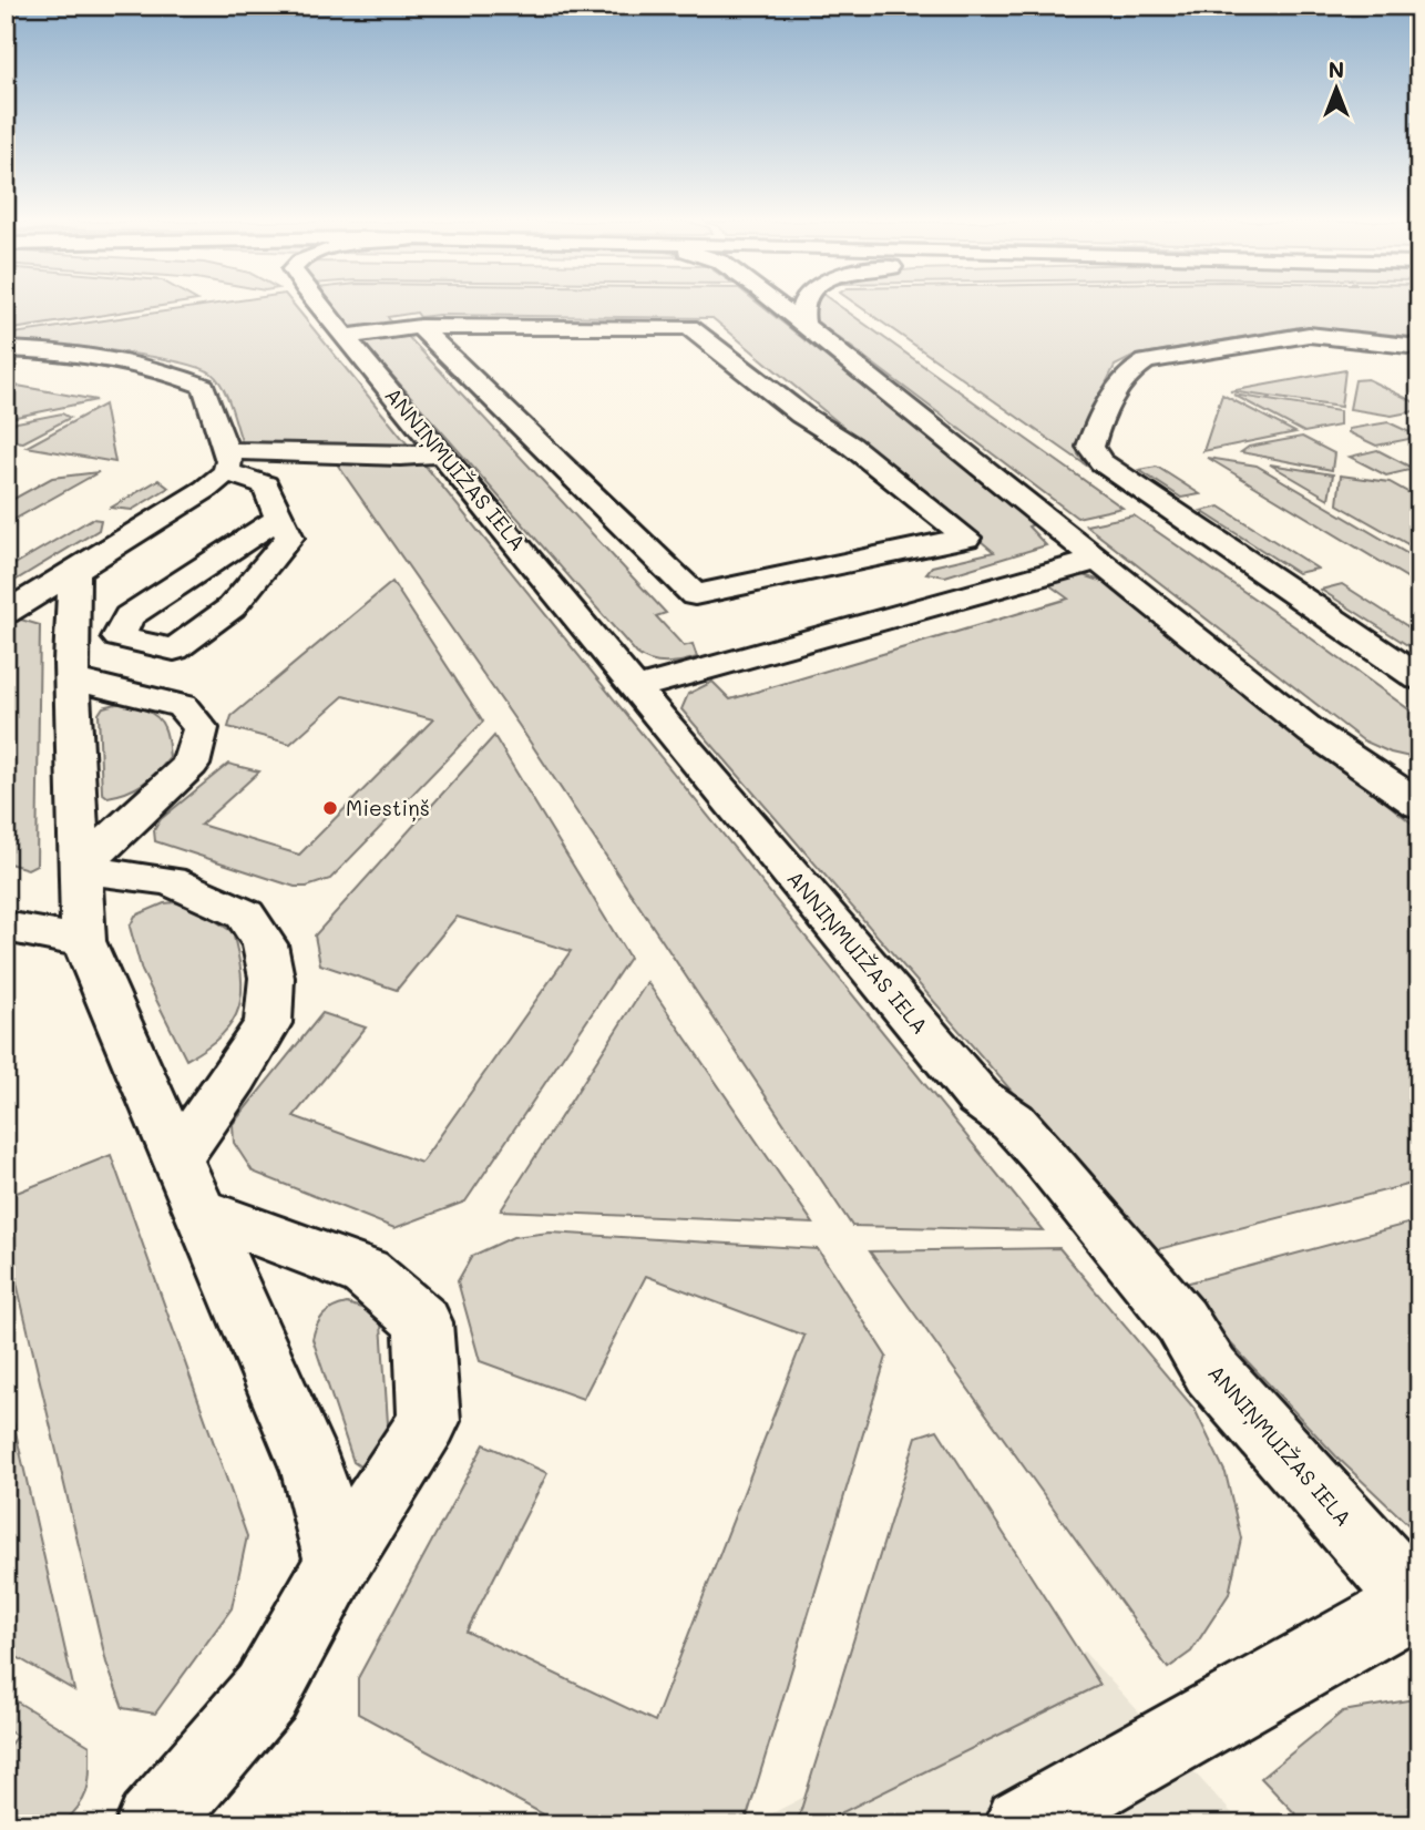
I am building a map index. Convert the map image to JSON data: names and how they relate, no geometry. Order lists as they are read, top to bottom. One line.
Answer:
{"streets":{"street":["ANNIŅMUIŽAS IELA"]},"places":["Miestiņš"],"north":"top"}
